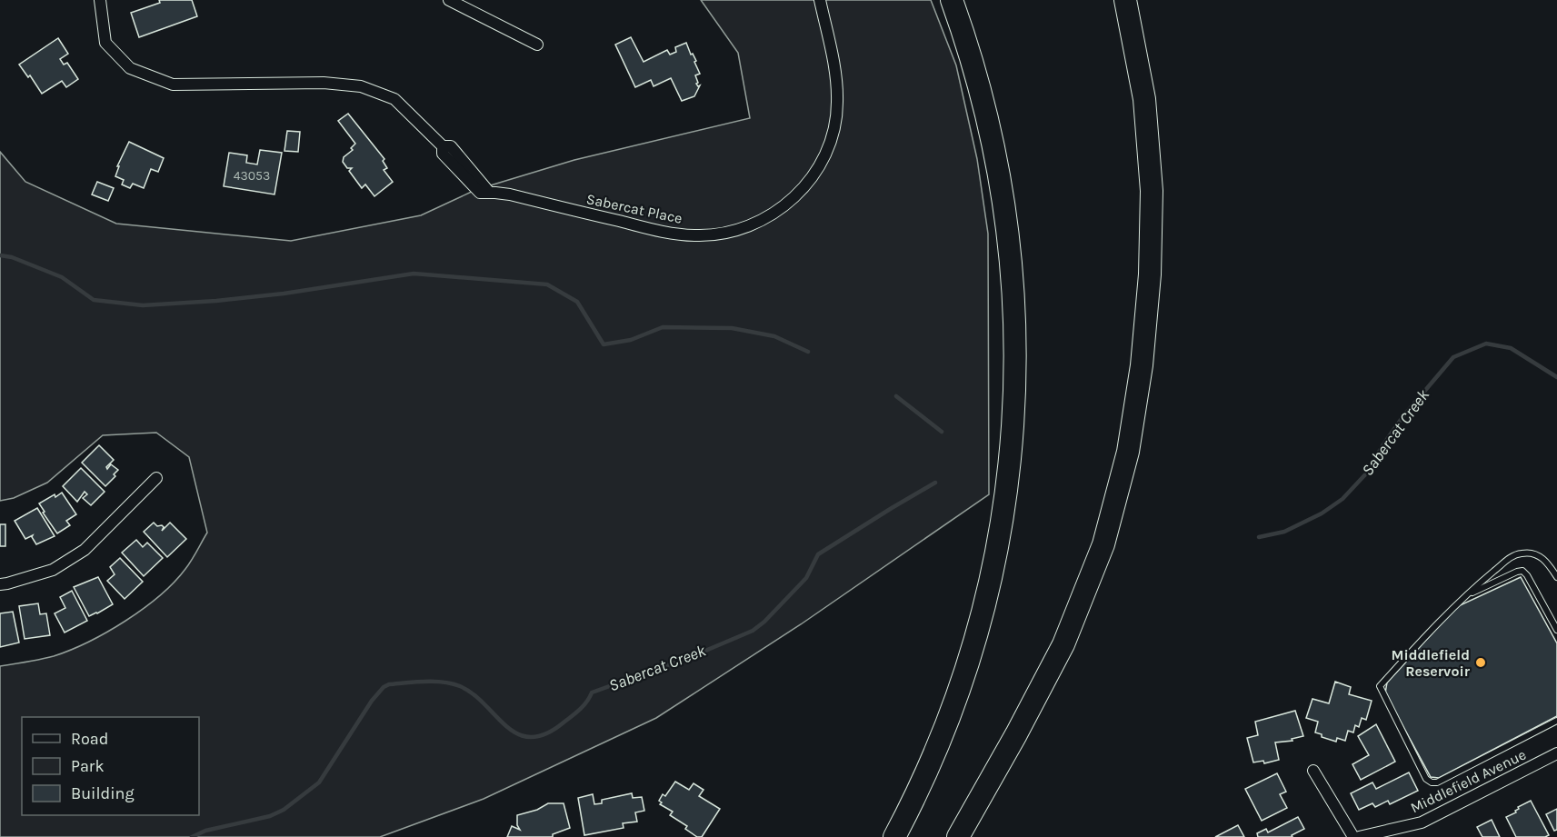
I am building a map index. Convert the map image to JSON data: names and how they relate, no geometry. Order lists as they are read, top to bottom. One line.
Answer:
{"streets":{"street":["Sabercat Place","Middlefield Avenue"]},"water":["Sabercat Creek"],"places":["Middlefield Reservoir"],"house_numbers":["43053"],"legend":["Road","Park","Building"]}
